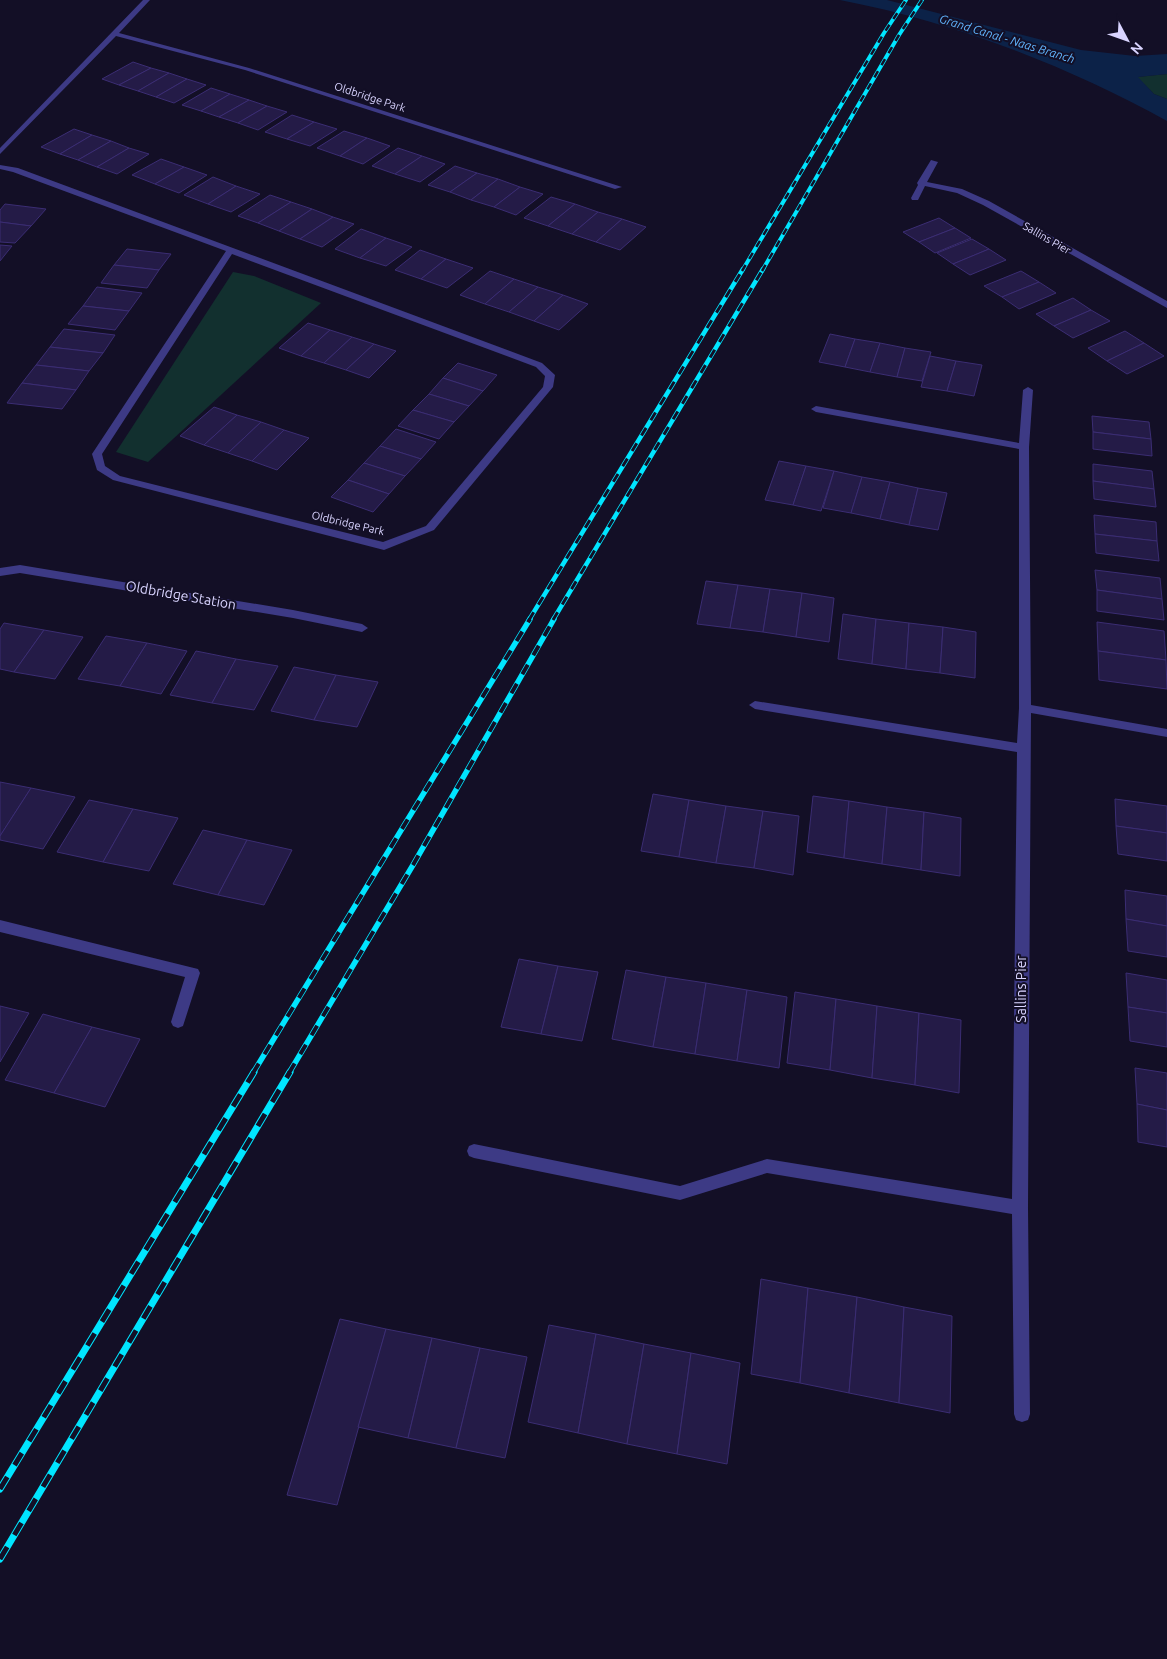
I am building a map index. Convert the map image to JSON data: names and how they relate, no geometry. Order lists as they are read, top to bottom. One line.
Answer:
{"streets":{"street":["Oldbridge Park","Sallins Pier","Oldbridge Station"]},"water":["Grand Canal - Naas Branch"],"north":"bottom right"}
